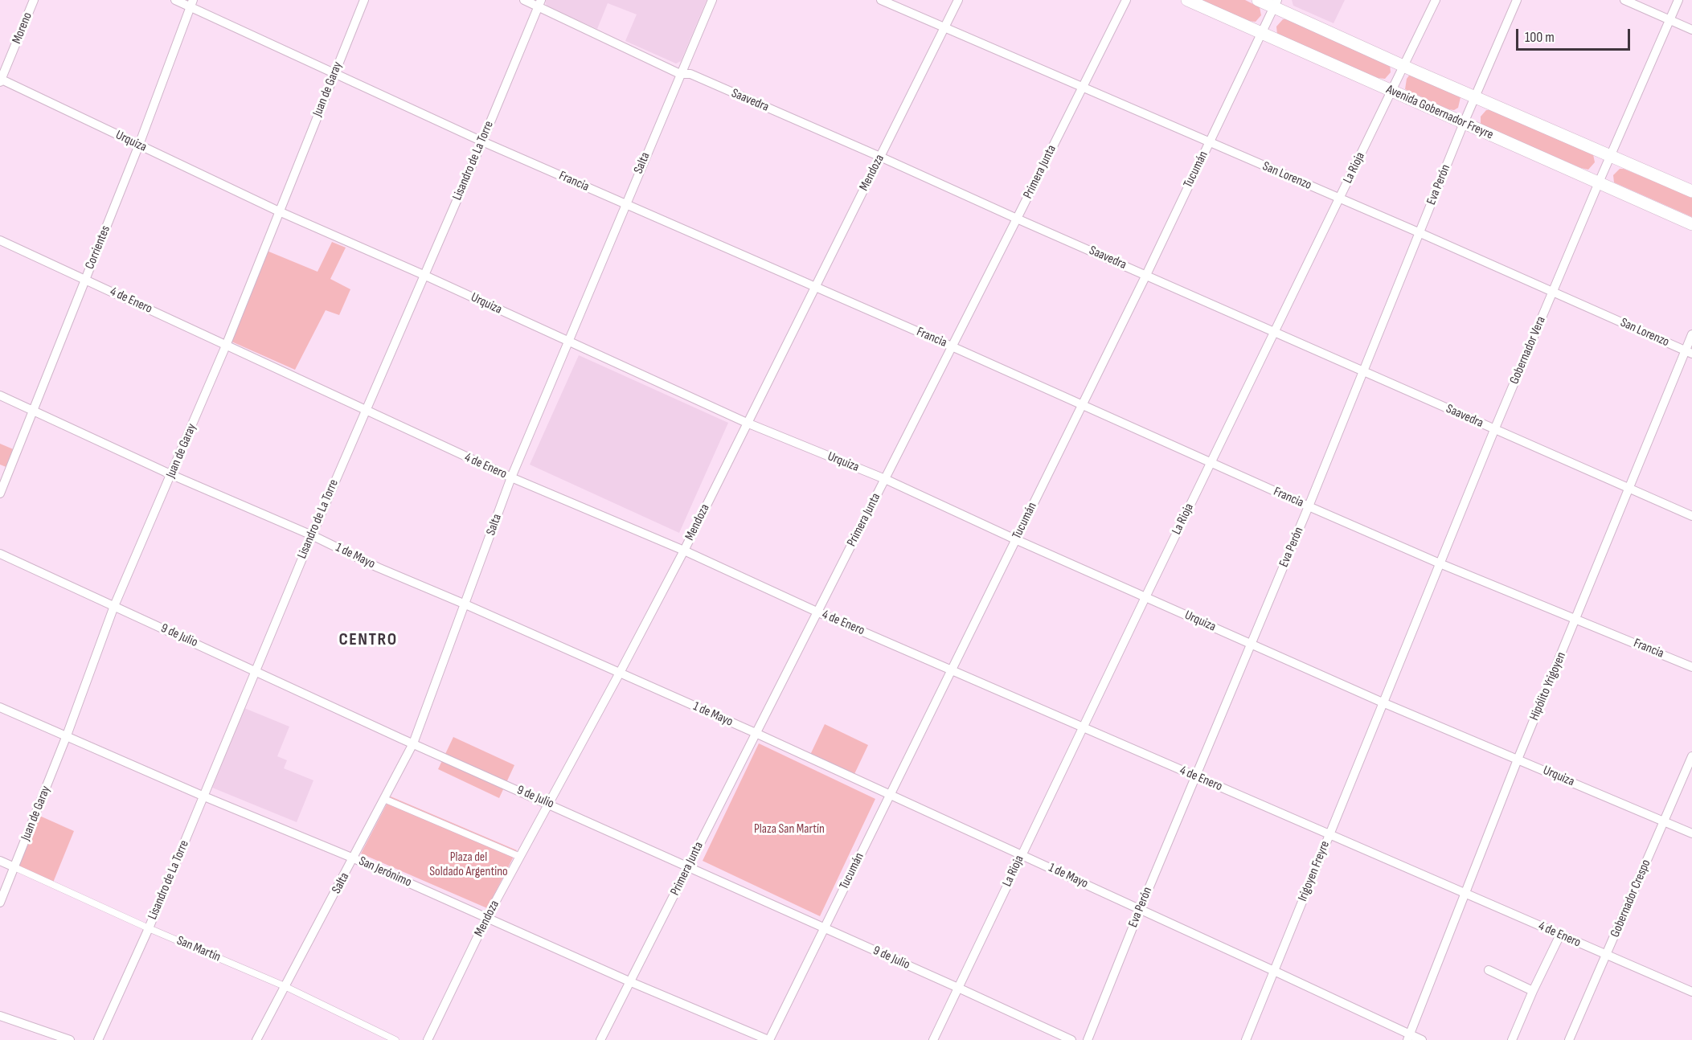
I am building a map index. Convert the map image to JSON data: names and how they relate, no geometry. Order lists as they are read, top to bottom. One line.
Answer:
{"streets":{"main road":["Avenida Gobernador Freyre"],"street":["Moreno","Juan de Garay","Saavedra","Urquiza","Lisandro de La Torre","Salta","La Rioja","Tucumán","Primera Junta","Mendoza","San Lorenzo","Francia","Eva Perón","Corrientes","4 de Enero","Gobernador Vera","1 de Mayo","9 de Julio","Hipólito Yrigoyen","Irigoyen Freyre","San Jerónimo","Gobernador Crespo","San Martín"]},"crossings":[["Moreno","Urquiza"],["Juan de Garay","Urquiza"],["Juan de Garay","Francia"],["Juan de Garay","4 de Enero"],["Juan de Garay","1 de Mayo"],["Juan de Garay","9 de Julio"],["Juan de Garay","San Jerónimo"],["Juan de Garay","San Martín"],["Saavedra","Lisandro de La Torre"],["Saavedra","Salta"],["Saavedra","La Rioja"],["Saavedra","Tucumán"],["Saavedra","Primera Junta"],["Saavedra","Mendoza"],["Saavedra","Eva Perón"],["Saavedra","Gobernador Vera"],["Saavedra","Hipólito Yrigoyen"],["Avenida Gobernador Freyre","La Rioja"],["Avenida Gobernador Freyre","Tucumán"],["Avenida Gobernador Freyre","Eva Perón"],["Avenida Gobernador Freyre","Gobernador Vera"],["Urquiza","Lisandro de La Torre"],["Urquiza","Salta"],["Urquiza","La Rioja"],["Urquiza","Tucumán"],["Urquiza","Primera Junta"],["Urquiza","Mendoza"],["Urquiza","Eva Perón"],["Urquiza","Corrientes"],["Urquiza","Gobernador Vera"],["Urquiza","Hipólito Yrigoyen"],["Urquiza","Irigoyen Freyre"],["Urquiza","Gobernador Crespo"],["Lisandro de La Torre","Francia"],["Lisandro de La Torre","4 de Enero"],["Lisandro de La Torre","1 de Mayo"],["Lisandro de La Torre","9 de Julio"],["Lisandro de La Torre","San Jerónimo"],["Lisandro de La Torre","San Martín"],["Salta","Francia"],["Salta","4 de Enero"],["Salta","1 de Mayo"],["Salta","9 de Julio"],["Salta","San Jerónimo"],["Salta","San Martín"],["La Rioja","San Lorenzo"],["La Rioja","Francia"],["La Rioja","4 de Enero"],["La Rioja","1 de Mayo"],["La Rioja","9 de Julio"],["Tucumán","San Lorenzo"],["Tucumán","Francia"],["Tucumán","4 de Enero"],["Tucumán","1 de Mayo"],["Tucumán","9 de Julio"],["Tucumán","San Jerónimo"],["Primera Junta","San Lorenzo"],["Primera Junta","Francia"],["Primera Junta","4 de Enero"],["Primera Junta","1 de Mayo"],["Primera Junta","9 de Julio"],["Primera Junta","San Jerónimo"],["Mendoza","San Lorenzo"],["Mendoza","Francia"],["Mendoza","4 de Enero"],["Mendoza","1 de Mayo"],["Mendoza","9 de Julio"],["Mendoza","San Jerónimo"],["San Lorenzo","Eva Perón"],["San Lorenzo","Gobernador Vera"],["San Lorenzo","Hipólito Yrigoyen"],["Francia","Eva Perón"],["Francia","Corrientes"],["Francia","Gobernador Vera"],["Francia","Hipólito Yrigoyen"],["Eva Perón","4 de Enero"],["Eva Perón","1 de Mayo"],["Corrientes","4 de Enero"],["Corrientes","1 de Mayo"],["4 de Enero","Hipólito Yrigoyen"],["4 de Enero","Irigoyen Freyre"],["4 de Enero","Gobernador Crespo"],["Gobernador Vera","Irigoyen Freyre"],["1 de Mayo","Hipólito Yrigoyen"],["1 de Mayo","Irigoyen Freyre"]],"districts":["CENTRO"],"parks":["Plaza San Martín","Plaza del Soldado Argentino"],"scale_bar":"100 m"}
